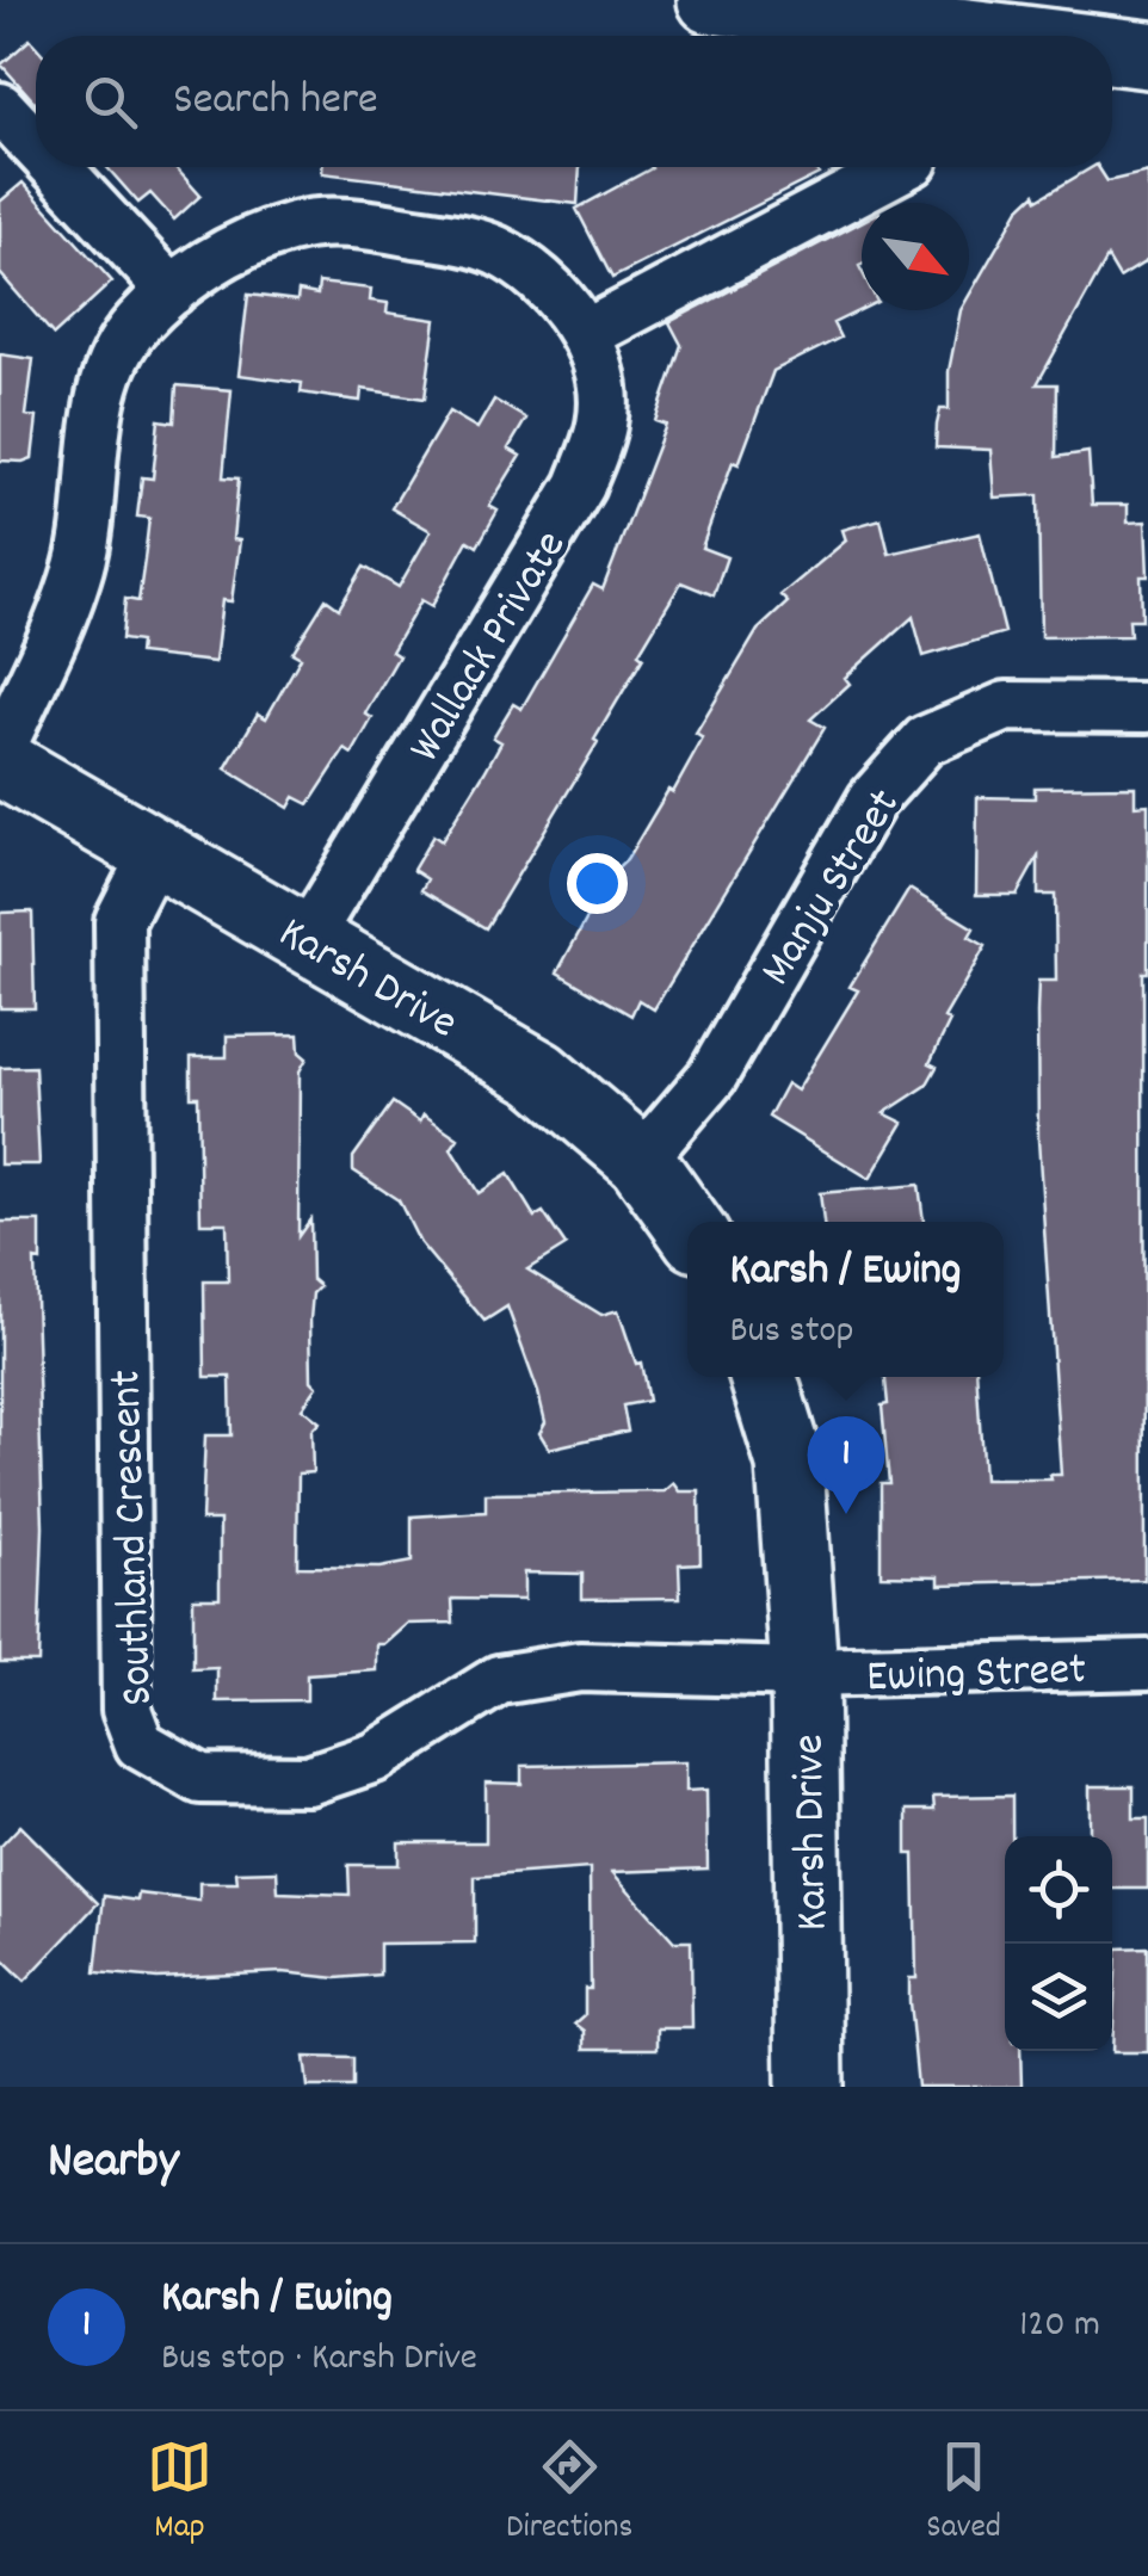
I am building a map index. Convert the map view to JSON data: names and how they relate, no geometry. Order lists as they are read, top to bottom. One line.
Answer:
{"streets":{"street":["Wallack Private","Manju Street","Karsh Drive","Southland Crescent","Ewing Street"]},"crossings":[["Wallack Private","Karsh Drive"],["Manju Street","Karsh Drive"],["Karsh Drive","Southland Crescent"],["Karsh Drive","Ewing Street"],["Southland Crescent","Ewing Street"]],"north":"bottom right","page":{"search":"Search here","popup":["Karsh / Ewing","Bus stop"],"pins":"1","heading":"Nearby","list":[{"mark":"1","name":"Karsh / Ewing","note":"Bus stop · Karsh Drive","value":"120 m"}],"nav":["Map","Directions","Saved"]}}
